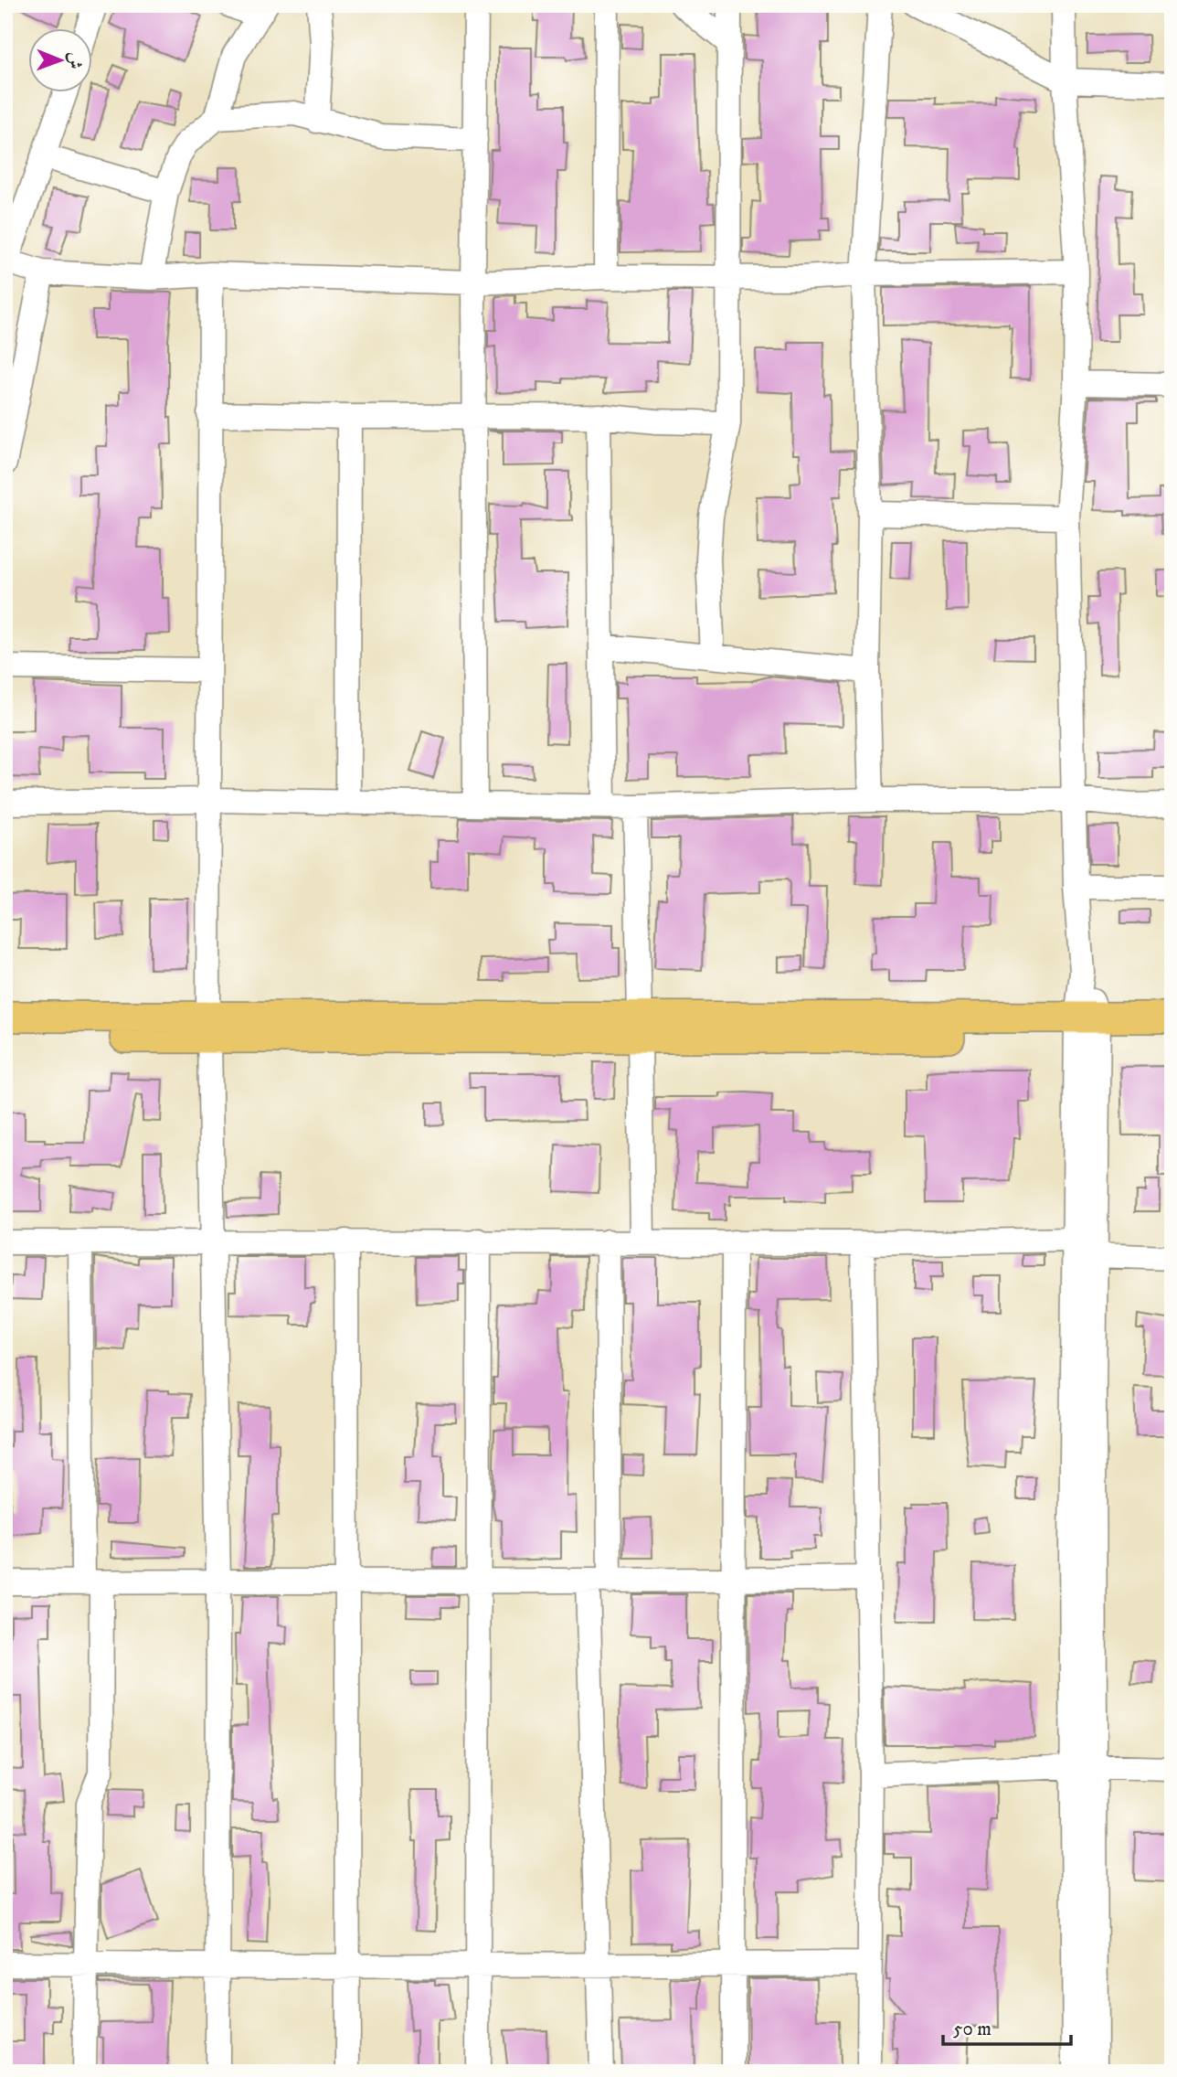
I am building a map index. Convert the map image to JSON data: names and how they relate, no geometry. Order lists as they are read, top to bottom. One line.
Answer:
{"scale_bar":"50 m","north":"right"}
